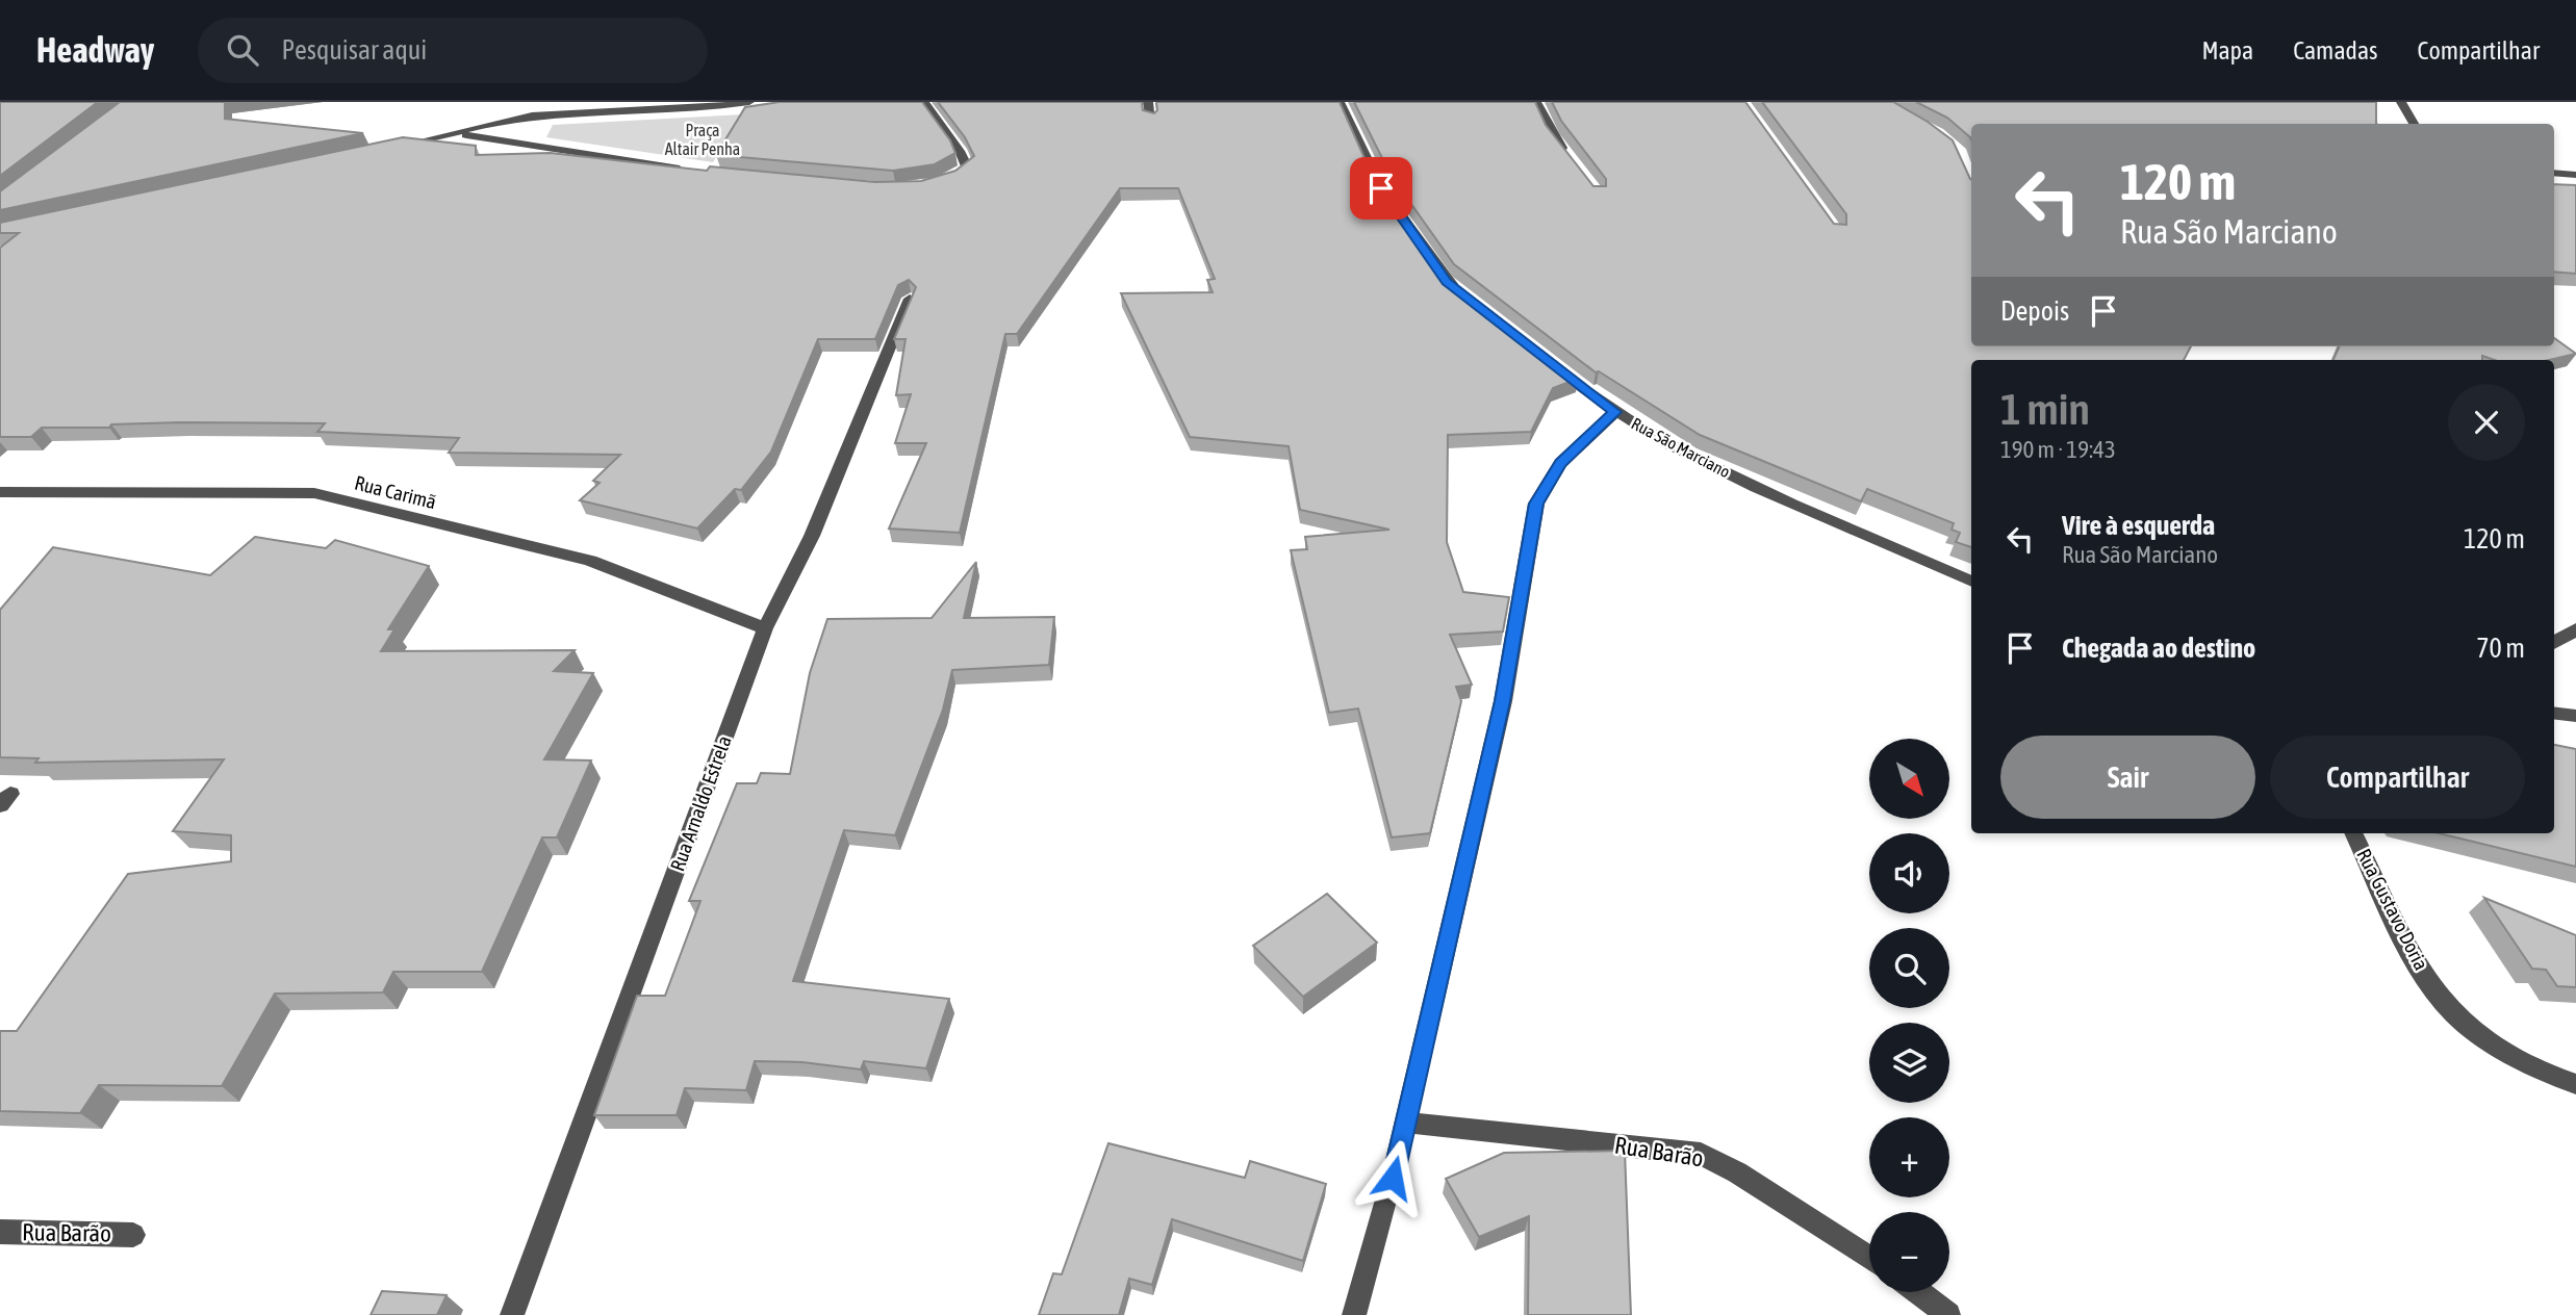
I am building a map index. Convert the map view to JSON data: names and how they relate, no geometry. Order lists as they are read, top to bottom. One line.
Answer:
{"streets":{"street":["Rua São Marciano","Rua Carimã","Rua Arnaldo Estrela","Rua Gustavo Doria","Rua Barão"]},"crossings":[["Rua Carimã","Rua Arnaldo Estrela"]],"parks":["Praça Altair Penha"],"north":"bottom right","page":{"header":"Headway","search":"Pesquisar aqui","nav":["Mapa","Camadas","Compartilhar"],"turn":["120 m","Rua São Marciano"],"then":"Depois","heading":["1 min","190 m · 19:43"],"list":[{"name":"Vire à esquerda","note":"Rua São Marciano","value":"120 m"},{"name":"Chegada ao destino","value":"70 m"}],"buttons":["Sair","Compartilhar"],"map_buttons":["+","−"]}}
